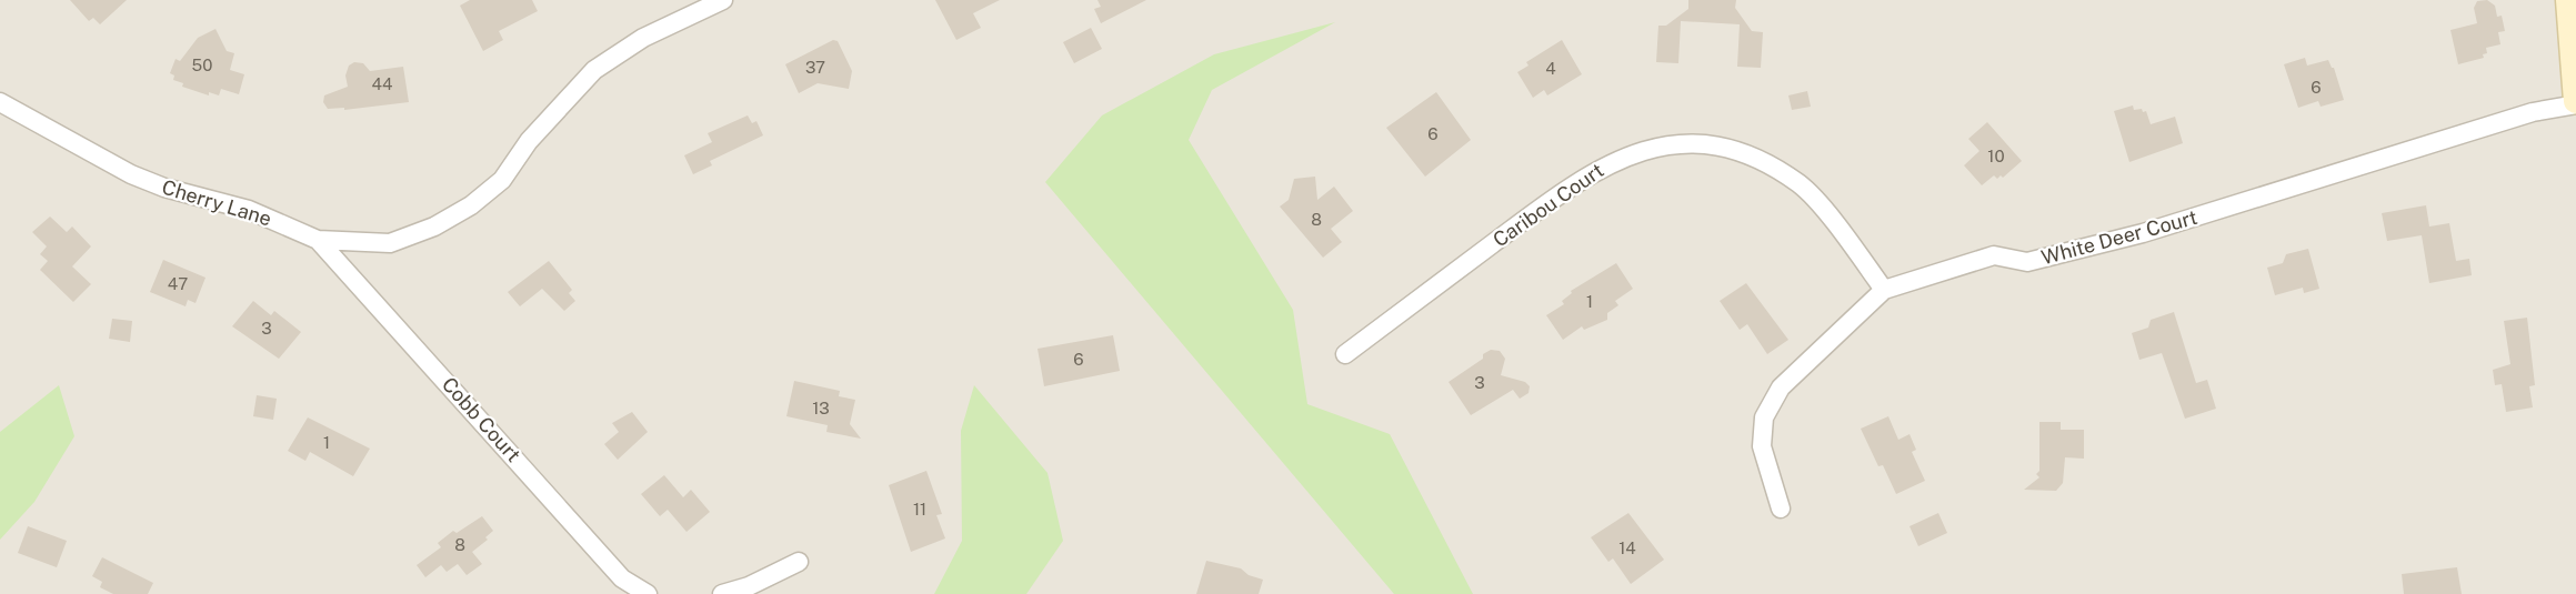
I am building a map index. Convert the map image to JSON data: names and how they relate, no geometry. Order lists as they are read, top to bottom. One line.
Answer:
{"streets":{"street":["Cherry Lane","Caribou Court","White Deer Court","Cobb Court"]},"crossings":[["Cherry Lane","Cobb Court"],["Caribou Court","White Deer Court"]],"house_numbers":["50","37","4","44","6","6","10","8","47","1","3","6","3","13","1","11","8","14"]}
